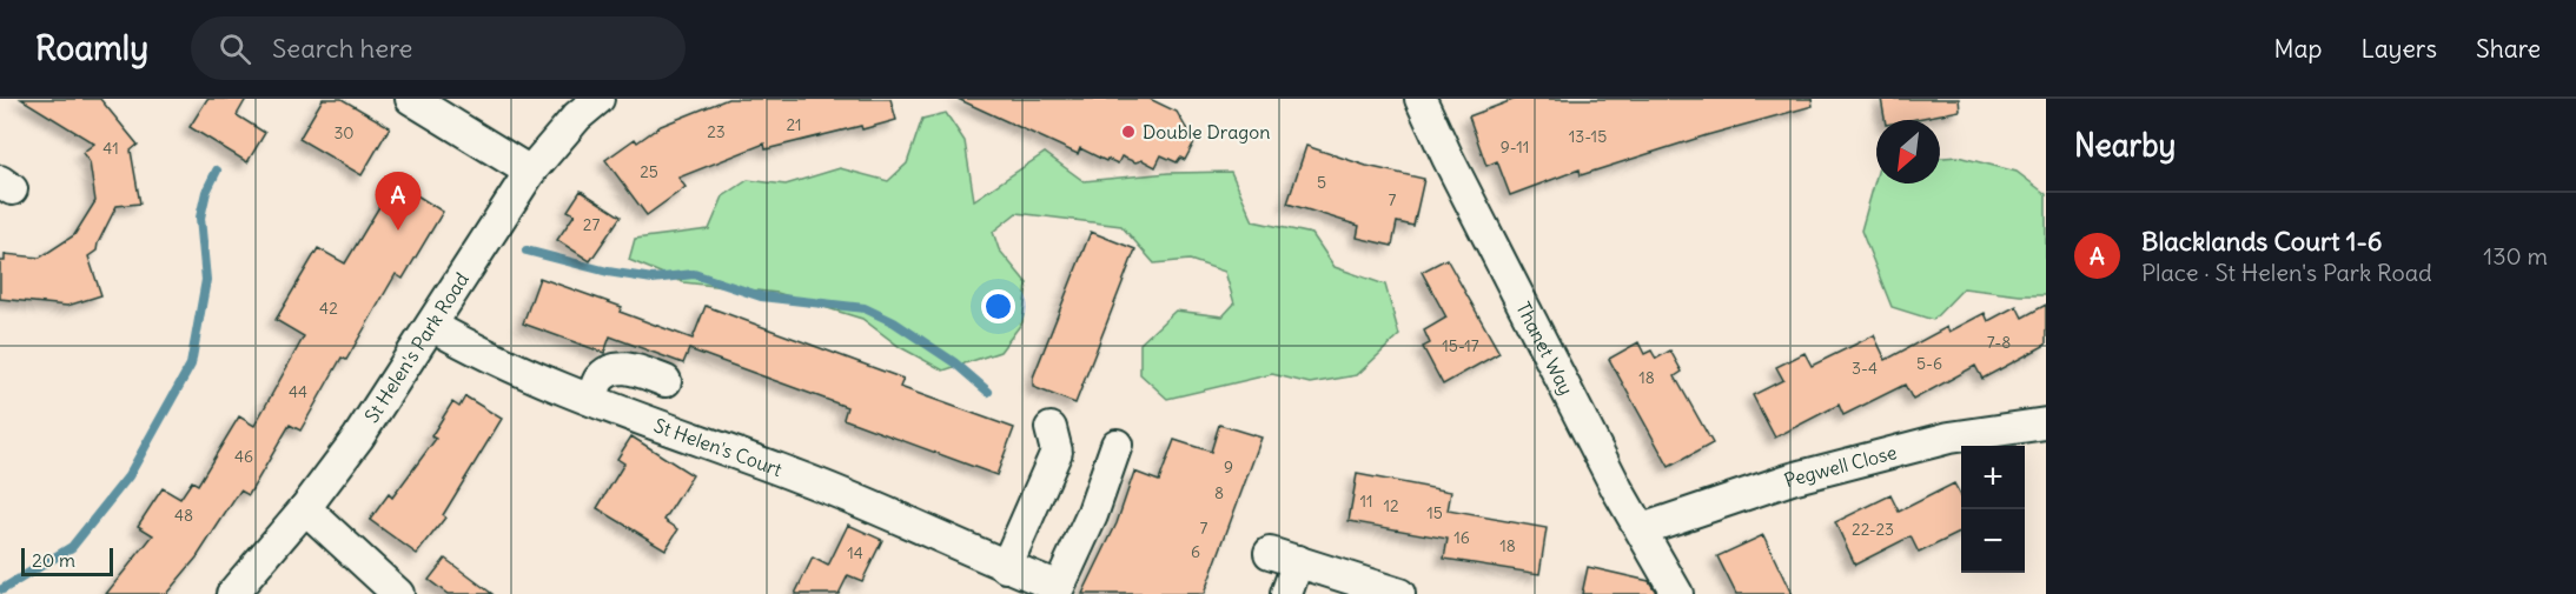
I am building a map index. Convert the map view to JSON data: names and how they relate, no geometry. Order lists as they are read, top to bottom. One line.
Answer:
{"streets":{"street":["St Helen's Park Road","Thanet Way","St Helen's Court","Pegwell Close"]},"crossings":[["St Helen's Park Road","St Helen's Court"],["Thanet Way","Pegwell Close"]],"places":["Double Dragon"],"house_numbers":["21","23","30","13-15","9-11","41","25","5","7","27","42","7-8","15-17","5-6","3-4","18","44","46","9","8","11","12","15","48","7","22-23","16","18","6","14"],"scale_bar":"20 m","north":"bottom left","page":{"header":"Roamly","search":"Search here","nav":["Map","Layers","Share"],"heading":"Nearby","pins":"A","list":[{"mark":"A","name":"Blacklands Court 1-6","note":"Place · St Helen's Park Road","value":"130 m"}],"map_buttons":["+","−"],"scale":"20 m"}}
